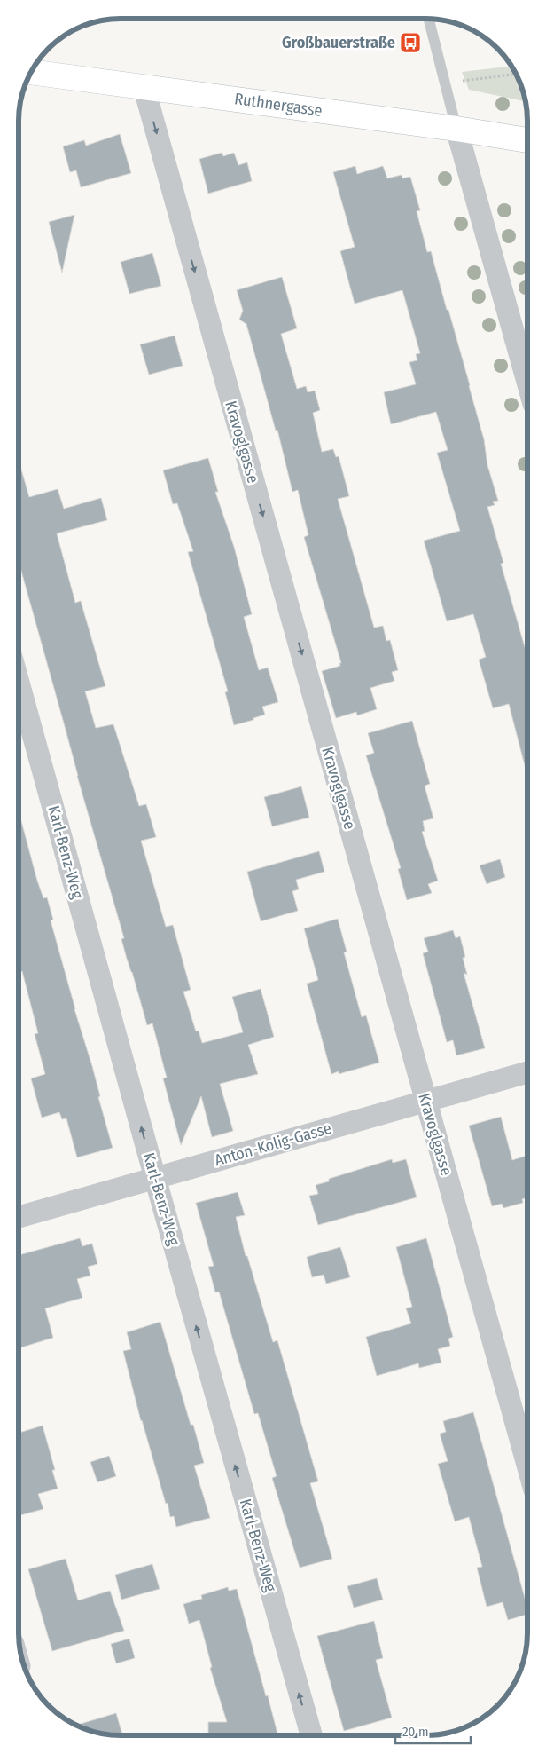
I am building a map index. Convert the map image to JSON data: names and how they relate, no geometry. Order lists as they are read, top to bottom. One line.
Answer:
{"streets":{"street":["Ruthnergasse","Kravoglgasse","Karl-Benz-Weg","Anton-Kolig-Gasse"]},"crossings":[["Ruthnergasse","Kravoglgasse"],["Kravoglgasse","Anton-Kolig-Gasse"],["Karl-Benz-Weg","Anton-Kolig-Gasse"]],"one_way":["Kravoglgasse","Karl-Benz-Weg"],"places":{"bus stop":["Großbauerstraße"]},"scale_bar":"20 m"}
